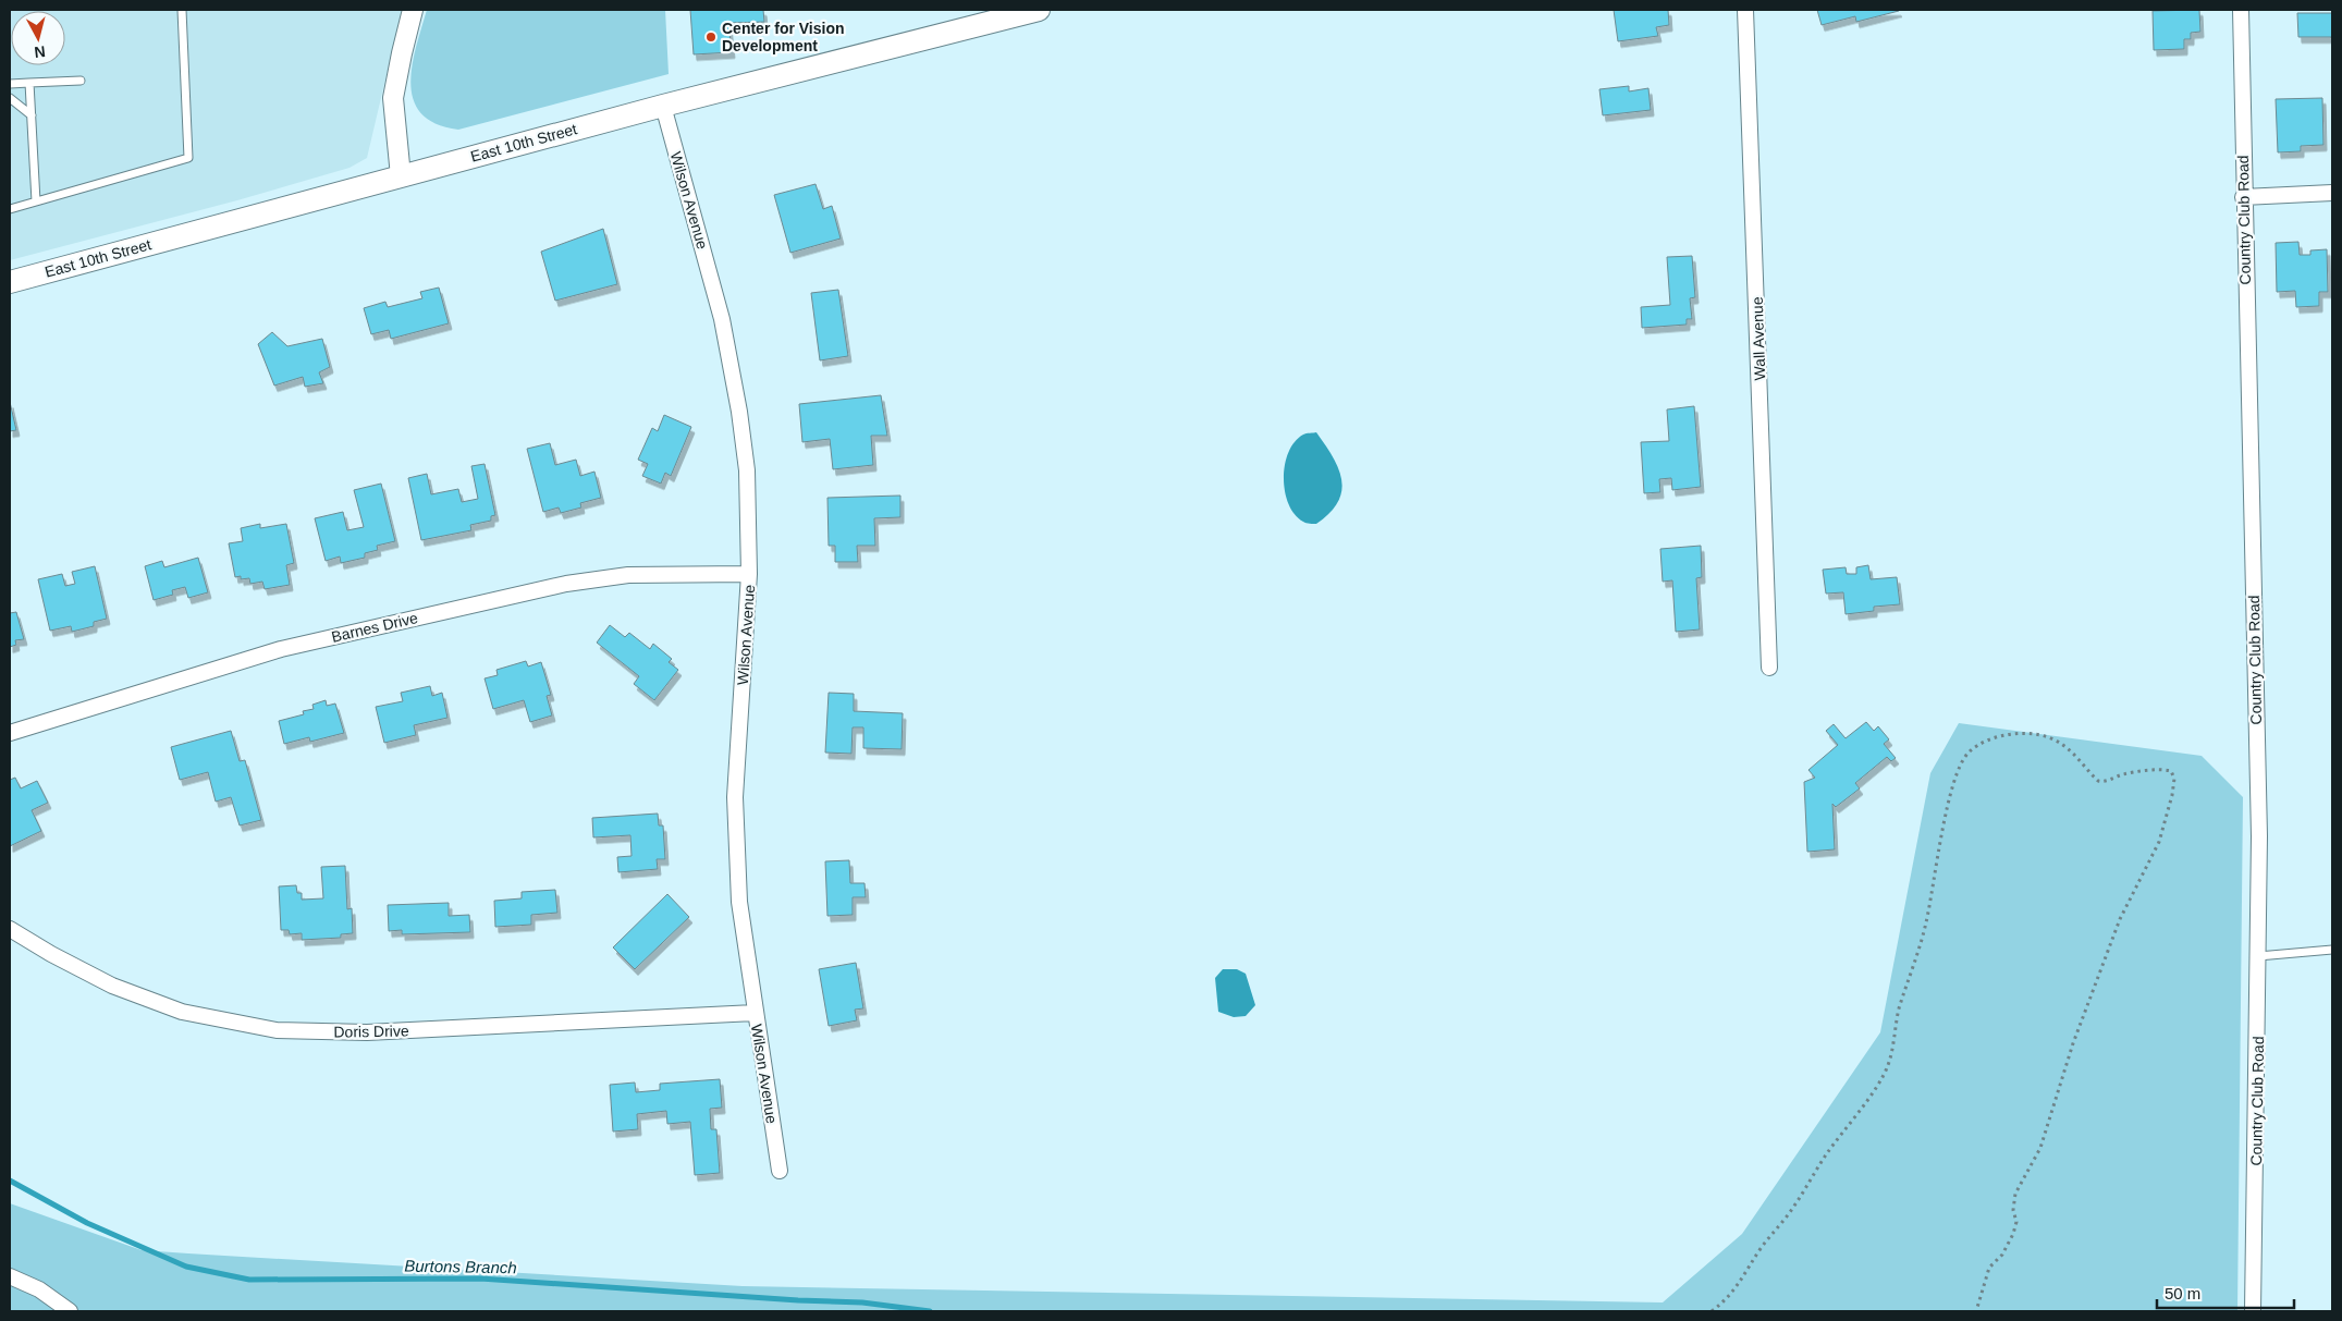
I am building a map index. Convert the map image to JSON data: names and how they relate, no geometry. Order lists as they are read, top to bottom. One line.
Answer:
{"streets":{"main road":["East 10th Street"],"street":["Wilson Avenue","Country Club Road","Wall Avenue","Barnes Drive","Doris Drive"]},"crossings":[["East 10th Street","Wilson Avenue"],["Wilson Avenue","Barnes Drive"],["Wilson Avenue","Doris Drive"]],"water":["Burtons Branch"],"places":["Center for Vision Development"],"scale_bar":"50 m","north":"bottom"}
